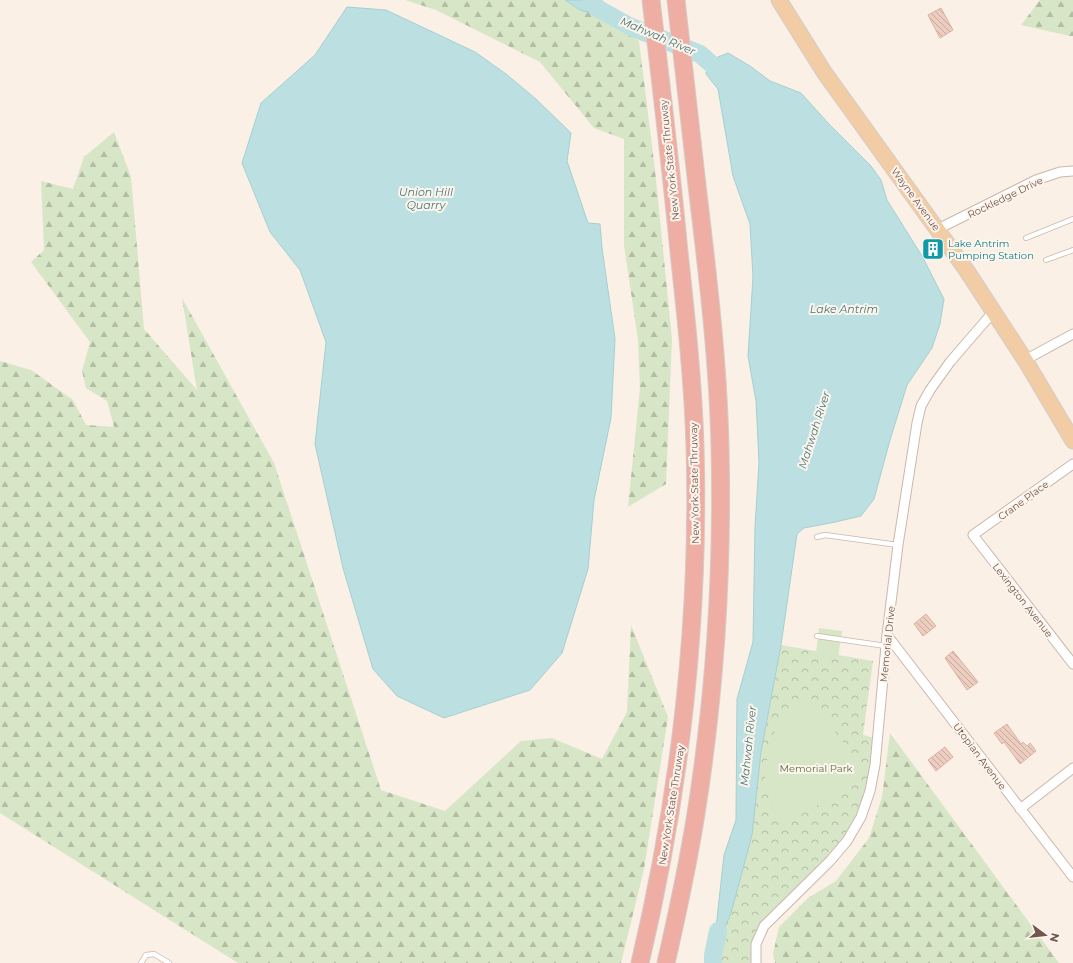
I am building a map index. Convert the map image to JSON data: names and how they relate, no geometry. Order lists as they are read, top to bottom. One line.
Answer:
{"streets":{"highway":["New York State Thruway"],"main road":["Wayne Avenue"],"street":["Rockledge Drive","Crane Place","Lexington Avenue","Memorial Drive","Utopian Avenue"]},"crossings":[["Rockledge Drive","Wayne Avenue"],["Wayne Avenue","Memorial Drive"],["Crane Place","Lexington Avenue"],["Memorial Drive","Utopian Avenue"]],"water":["Mahwah River","Union Hill Quarry","Lake Antrim"],"parks":["Memorial Park"],"places":{"building":["Lake Antrim Pumping Station"]},"north":"right"}
